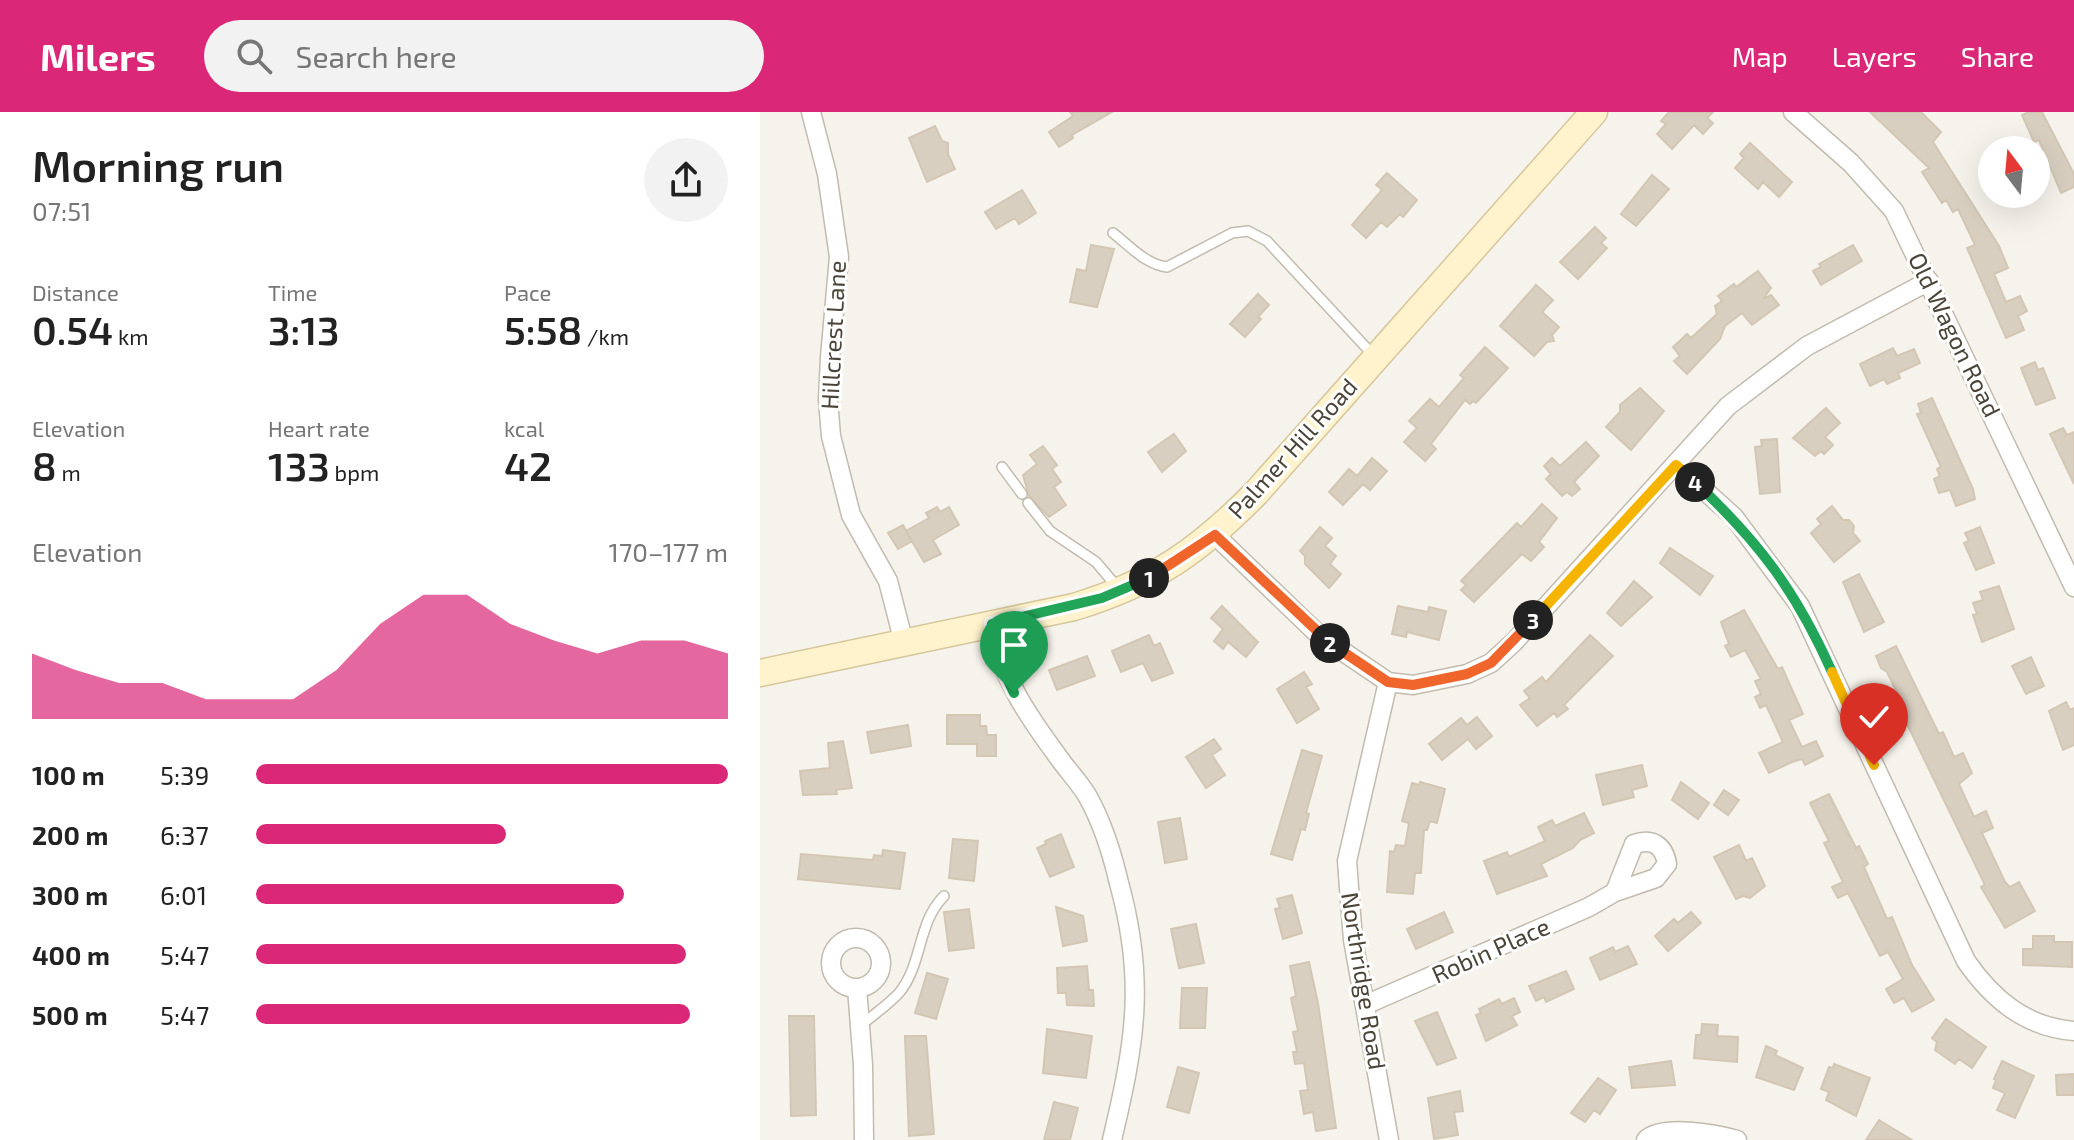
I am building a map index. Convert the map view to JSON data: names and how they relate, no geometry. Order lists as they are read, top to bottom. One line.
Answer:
{"streets":{"main road":["Palmer Hill Road"],"street":["Hillcrest Lane","Old Wagon Road","Robin Place","Northridge Road"]},"crossings":[["Hillcrest Lane","Palmer Hill Road"],["Robin Place","Northridge Road"]],"north":"top","page":{"header":"Milers","search":"Search here","nav":["Map","Layers","Share"],"heading":["Morning run","07:51"],"stats":[["Distance","0.54 km"],["Time","3:13"],["Pace","5:58 /km"],["Elevation","8 m"],["Heart rate","133 bpm"],["kcal","42"]],"pins":["4","1","3","2"],"chart":["Elevation","170–177 m"],"list":[{"name":"100 m","note":"5:39"},{"name":"200 m","note":"6:37"},{"name":"300 m","note":"6:01"},{"name":"400 m","note":"5:47"},{"name":"500 m","note":"5:47"}]}}
